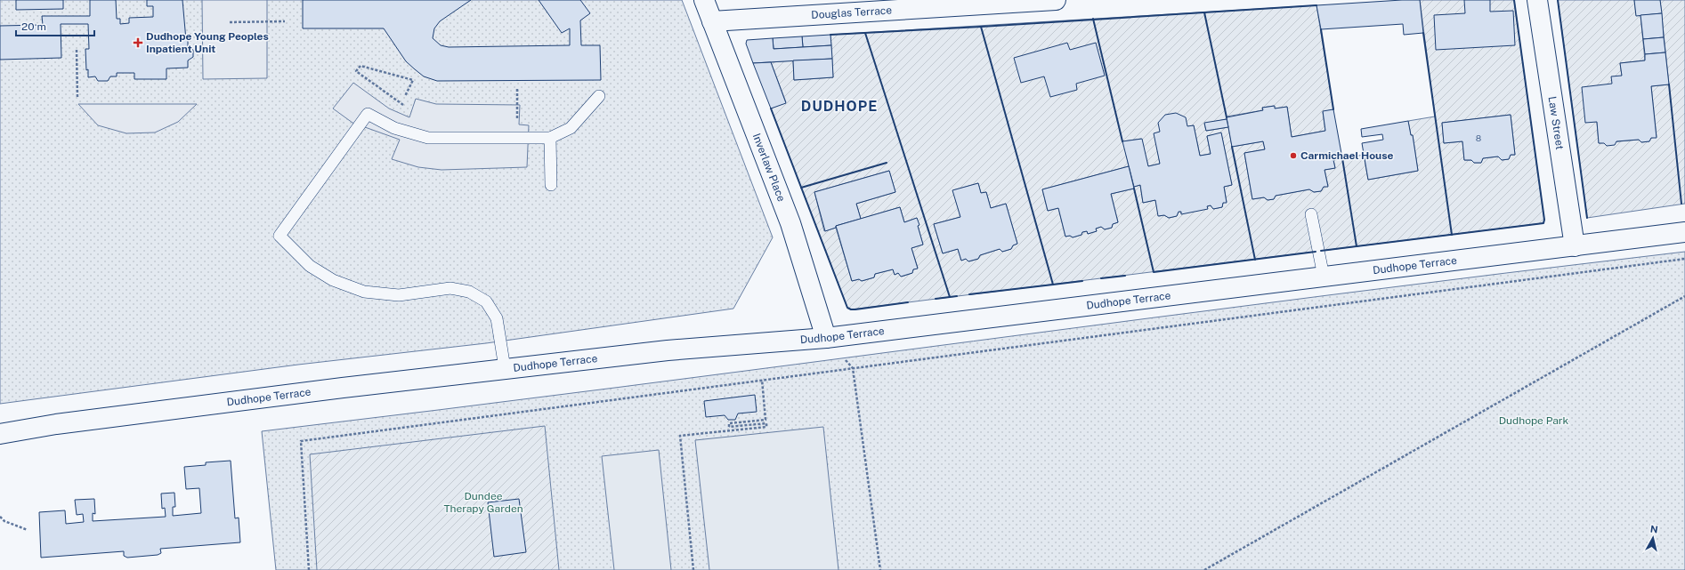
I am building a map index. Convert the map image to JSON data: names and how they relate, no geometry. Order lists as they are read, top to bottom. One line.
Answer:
{"streets":{"street":["Douglas Terrace","Law Street","Inverlaw Place","Dudhope Terrace"]},"crossings":[["Douglas Terrace","Inverlaw Place"],["Law Street","Dudhope Terrace"],["Inverlaw Place","Dudhope Terrace"]],"districts":["DUDHOPE"],"parks":["Dudhope Park","Dundee Therapy Garden"],"places":{"health":["Dudhope Young Peoples Inpatient Unit"],"other":["Carmichael House"]},"house_numbers":["8"],"scale_bar":"20 m","north":"top"}
